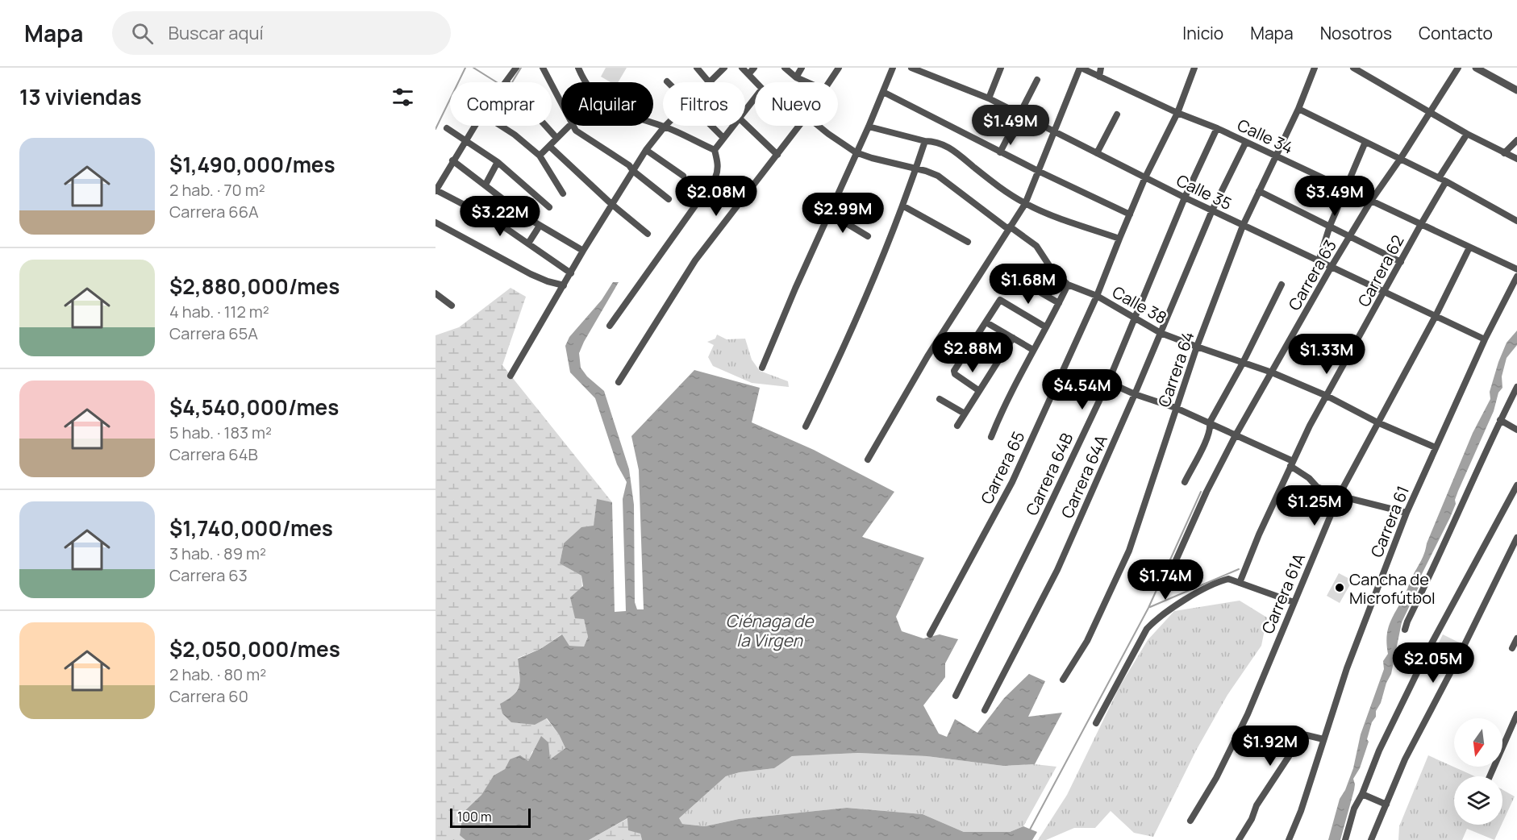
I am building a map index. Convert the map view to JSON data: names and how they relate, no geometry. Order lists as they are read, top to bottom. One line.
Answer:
{"streets":{"street":["Calle 34","Calle 35","Carrera 62","Carrera 63","Calle 38","Carrera 64","Carrera 65","Carrera 64B","Carrera 64A","Carrera 61","Carrera 61A"]},"crossings":[["Calle 34","Carrera 62"],["Calle 34","Carrera 63"],["Calle 34","Carrera 64"],["Calle 34","Carrera 65"],["Calle 34","Carrera 64B"],["Calle 34","Carrera 64A"],["Calle 34","Carrera 61A"],["Calle 35","Carrera 62"],["Calle 35","Carrera 63"],["Calle 35","Carrera 64"],["Calle 35","Carrera 65"],["Calle 35","Carrera 64B"],["Calle 35","Carrera 64A"],["Calle 35","Carrera 61"],["Calle 35","Carrera 61A"],["Carrera 62","Calle 38"],["Carrera 63","Calle 38"],["Calle 38","Carrera 64"],["Calle 38","Carrera 65"],["Calle 38","Carrera 64B"],["Calle 38","Carrera 64A"],["Calle 38","Carrera 61"],["Calle 38","Carrera 61A"]],"water":["Ciénaga de la Virgen"],"places":["Cancha de Microfútbol"],"scale_bar":"100 m","north":"bottom","page":{"header":"Mapa","search":"Buscar aquí","nav":["Inicio","Mapa","Nosotros","Contacto"],"heading":"13 viviendas","chip":["Comprar","Alquilar","Filtros","Nuevo"],"price":["$1.49M","$2.08M","$3.49M","$2.99M","$3.22M","$1.68M","$2.88M","$1.33M","$4.54M","$1.25M","$1.74M","$2.05M","$1.92M"],"list":[{"name":"$1,490,000/mes","note":"2 hab. · 70 m² · Carrera 66A"},{"name":"$2,880,000/mes","note":"4 hab. · 112 m² · Carrera 65A"},{"name":"$4,540,000/mes","note":"5 hab. · 183 m² · Carrera 64B"},{"name":"$1,740,000/mes","note":"3 hab. · 89 m² · Carrera 63"},{"name":"$2,050,000/mes","note":"2 hab. · 80 m² · Carrera 60"}],"scale":"100 m"}}
